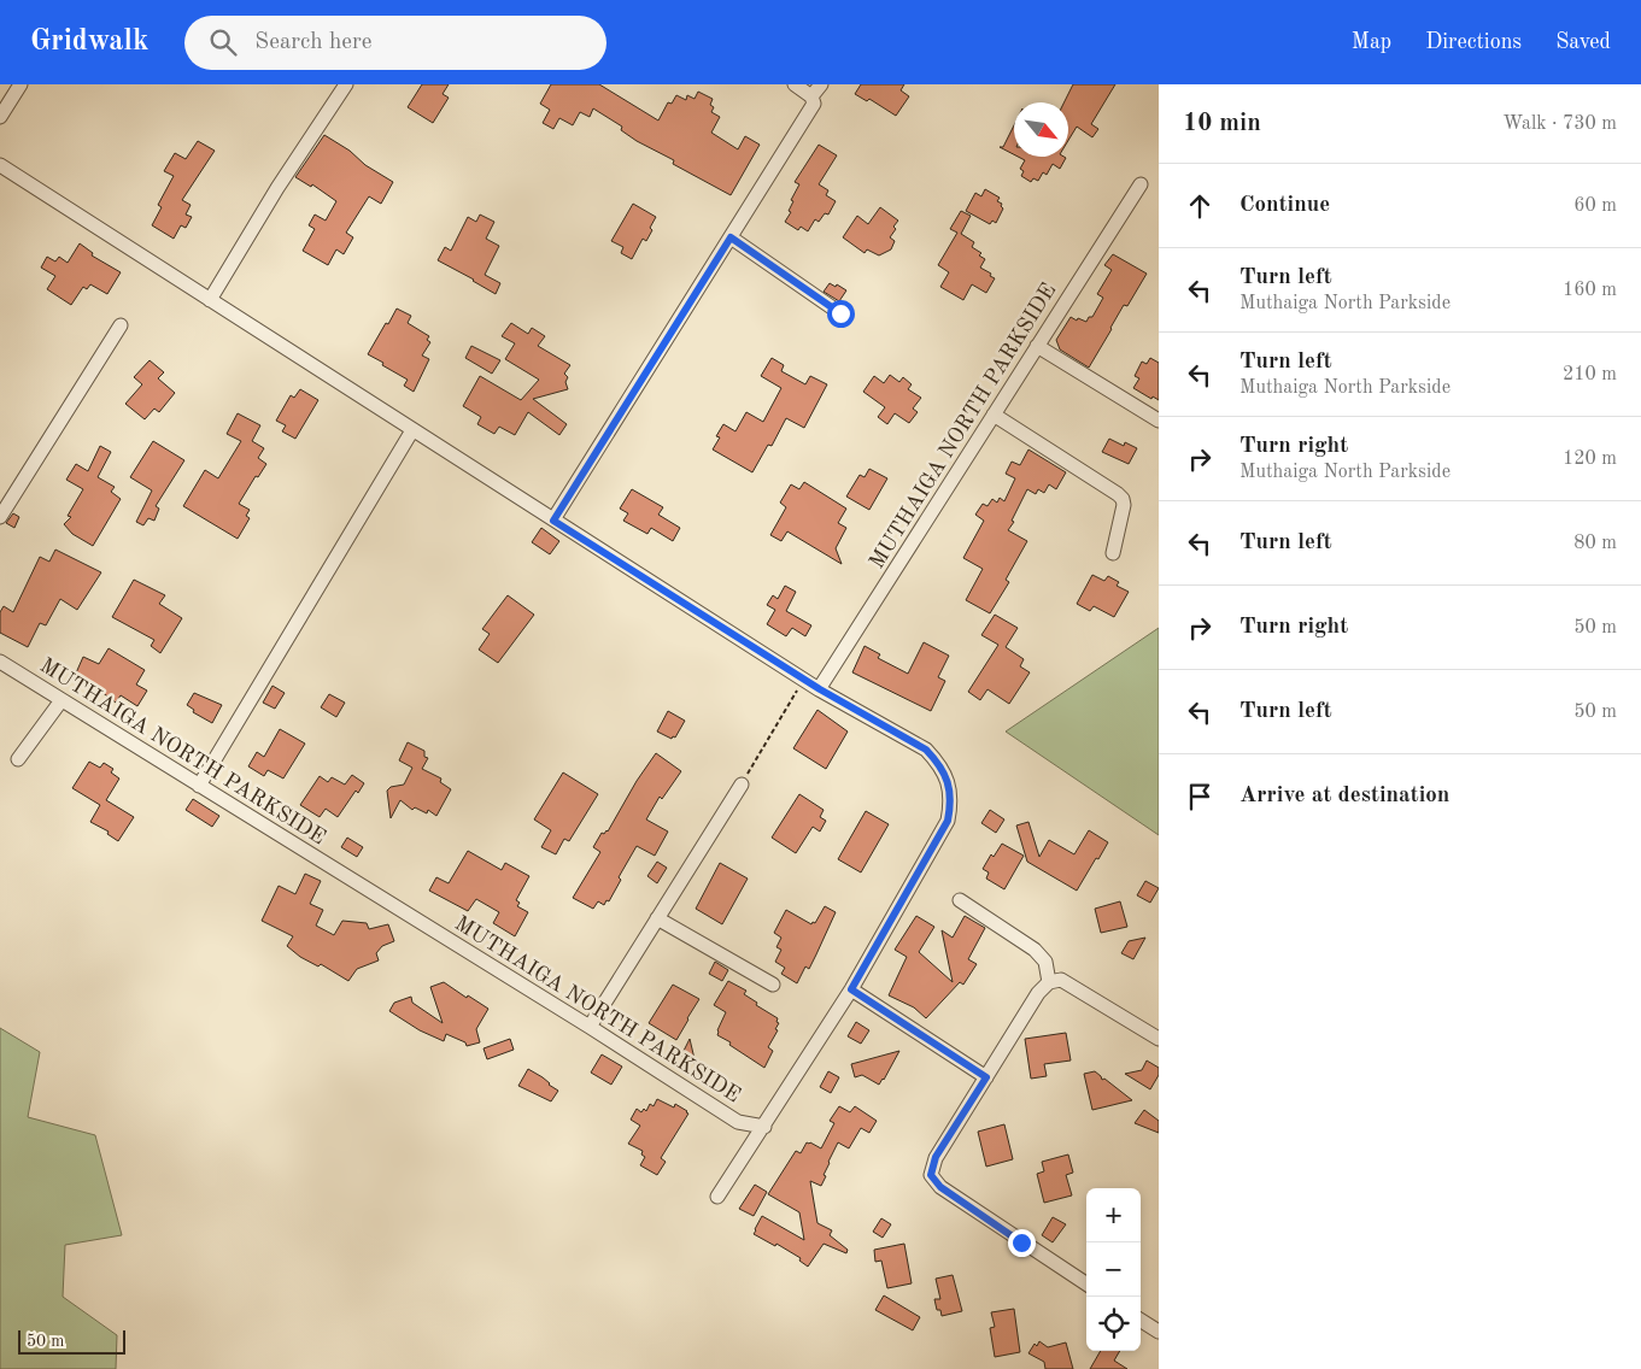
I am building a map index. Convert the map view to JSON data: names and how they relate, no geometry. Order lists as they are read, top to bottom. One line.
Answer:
{"streets":{"street":["MUTHAIGA NORTH PARKSIDE"]},"scale_bar":"50 m","north":"bottom right","page":{"header":"Gridwalk","search":"Search here","nav":["Map","Directions","Saved"],"heading":["10 min","Walk · 730 m"],"list":[["Continue","60 m"],["Turn left","Muthaiga North Parkside","160 m"],["Turn left","Muthaiga North Parkside","210 m"],["Turn right","Muthaiga North Parkside","120 m"],["Turn left","80 m"],["Turn right","50 m"],["Turn left","50 m"],"Arrive at destination"],"map_buttons":["+","−"],"scale":"50 m"}}
